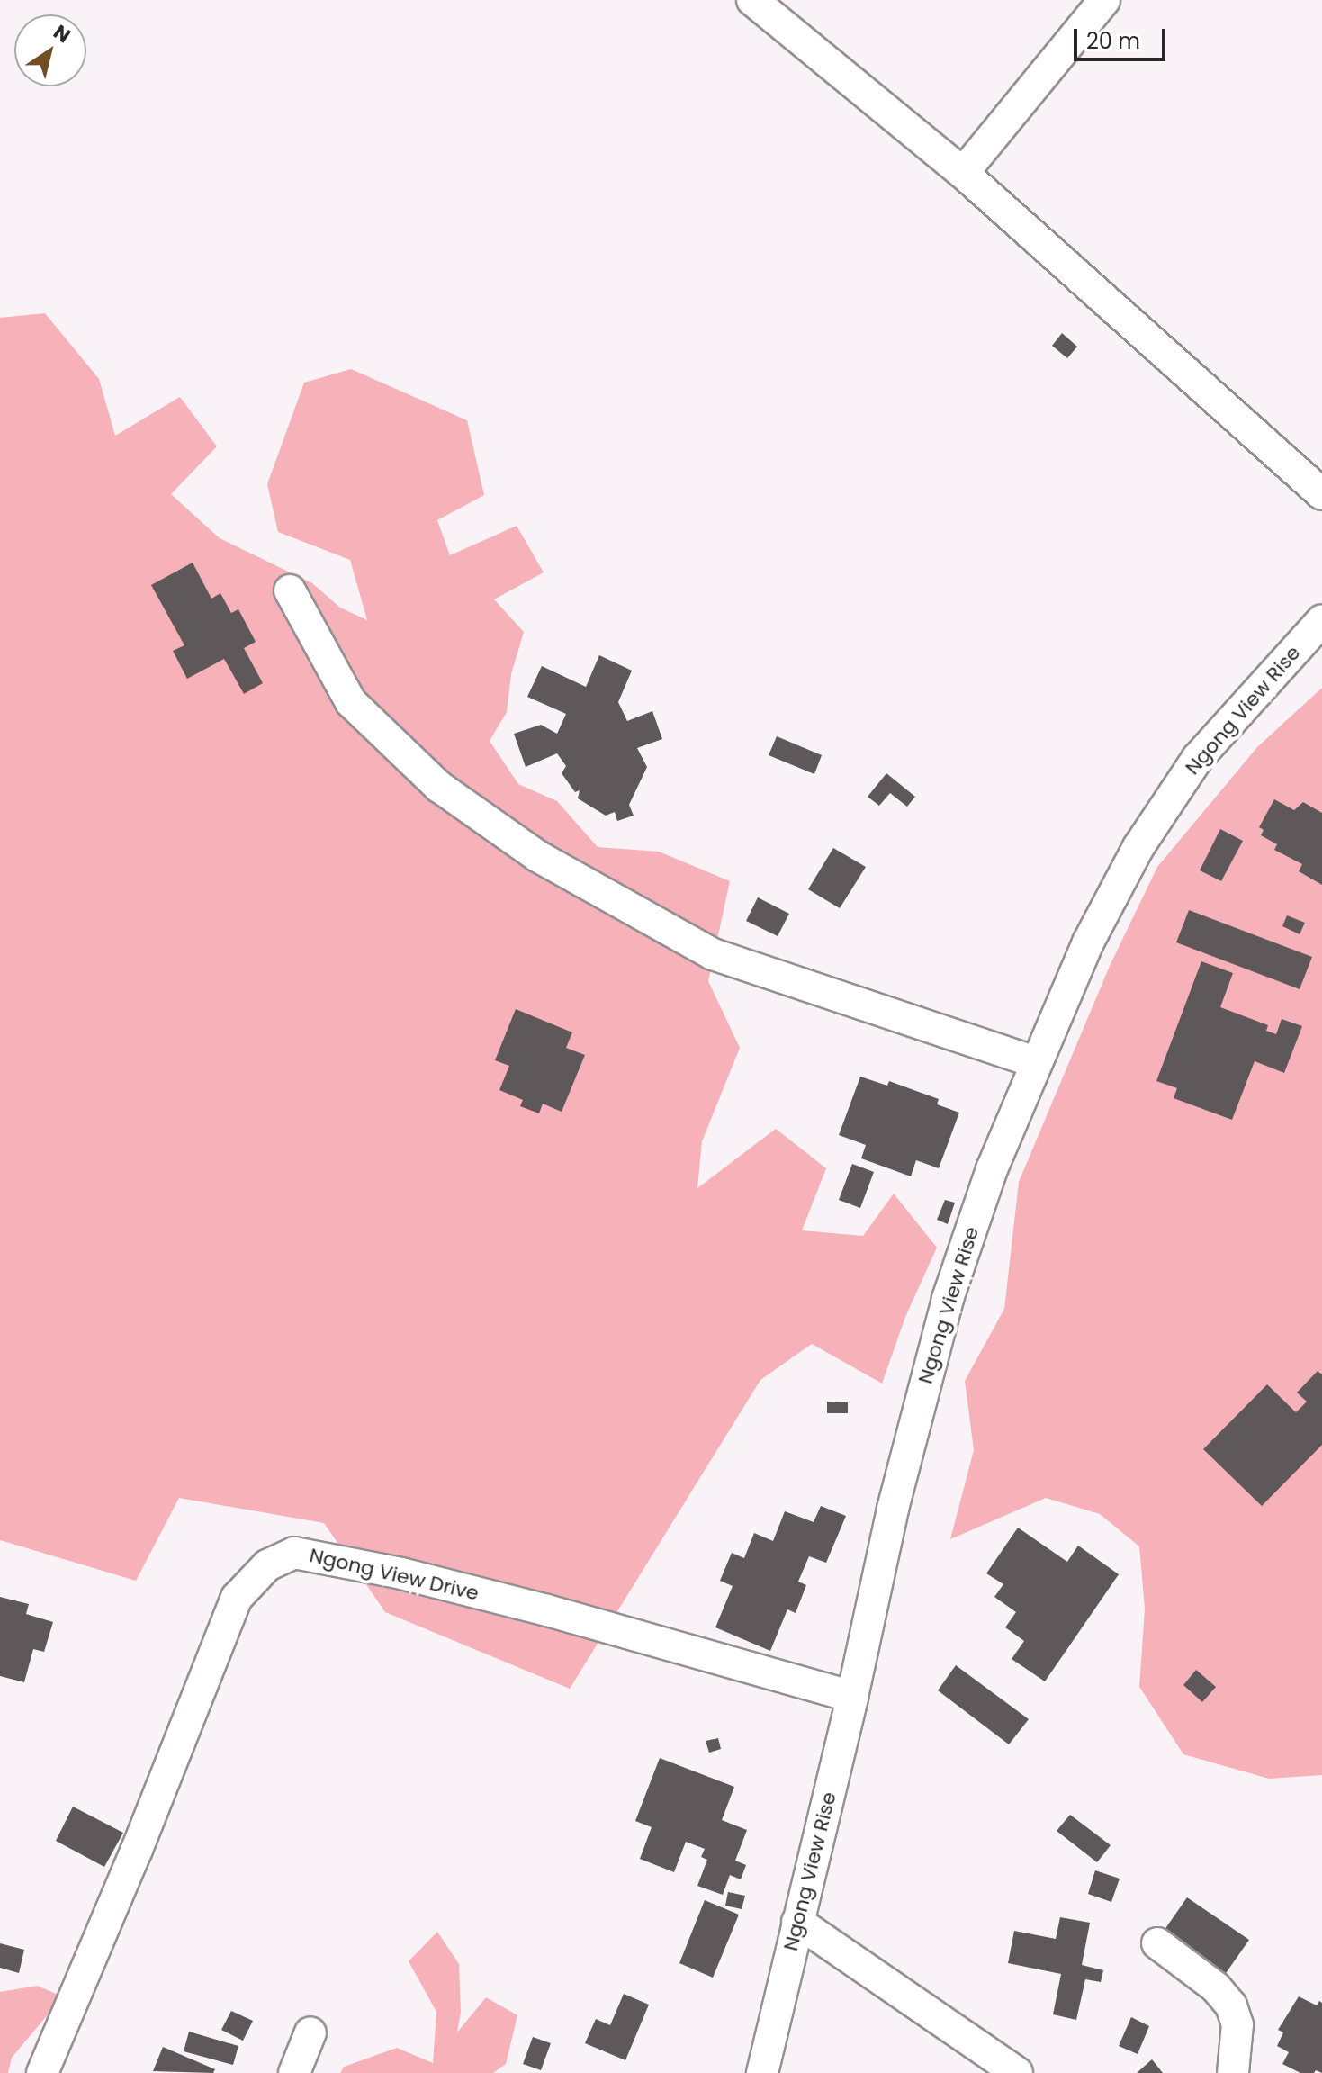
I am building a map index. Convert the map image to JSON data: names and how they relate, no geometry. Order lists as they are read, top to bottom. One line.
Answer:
{"streets":{"street":["Ngong View Rise","Ngong View Drive"]},"crossings":[["Ngong View Rise","Ngong View Drive"]],"scale_bar":"20 m","north":"top right"}
